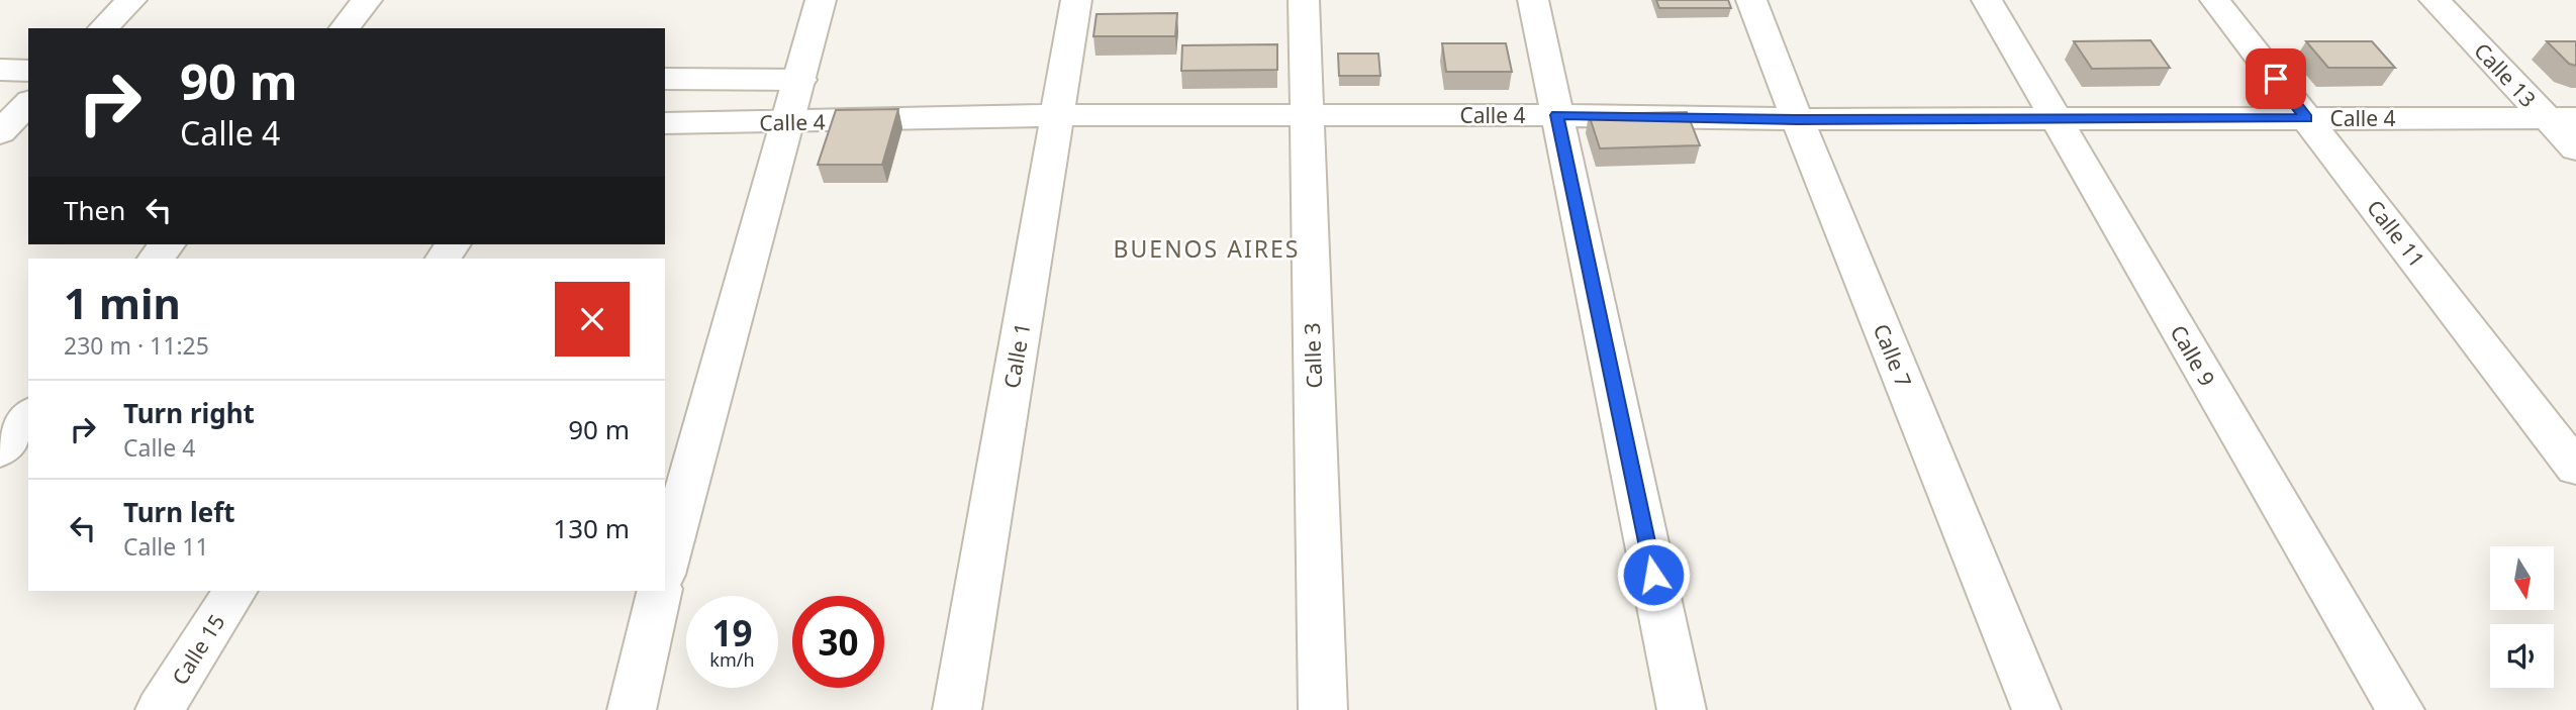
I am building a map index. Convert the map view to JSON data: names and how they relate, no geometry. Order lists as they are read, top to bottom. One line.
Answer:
{"streets":{"street":["Calle 13","Calle 4","Calle 11","Calle 1","Calle 3","Calle 7","Calle 9","Calle 15"]},"crossings":[["Calle 13","Calle 4"],["Calle 4","Calle 11"],["Calle 4","Calle 1"],["Calle 4","Calle 3"],["Calle 4","Calle 7"],["Calle 4","Calle 9"]],"districts":["BUENOS AIRES"],"north":"bottom","page":{"turn":["90 m","Calle 4"],"then":"Then","heading":["1 min","230 m · 11:25"],"list":[{"name":"Turn right","note":"Calle 4","value":"90 m"},{"name":"Turn left","note":"Calle 11","value":"130 m"}],"speed":"19 km/h","limit":"30"}}
